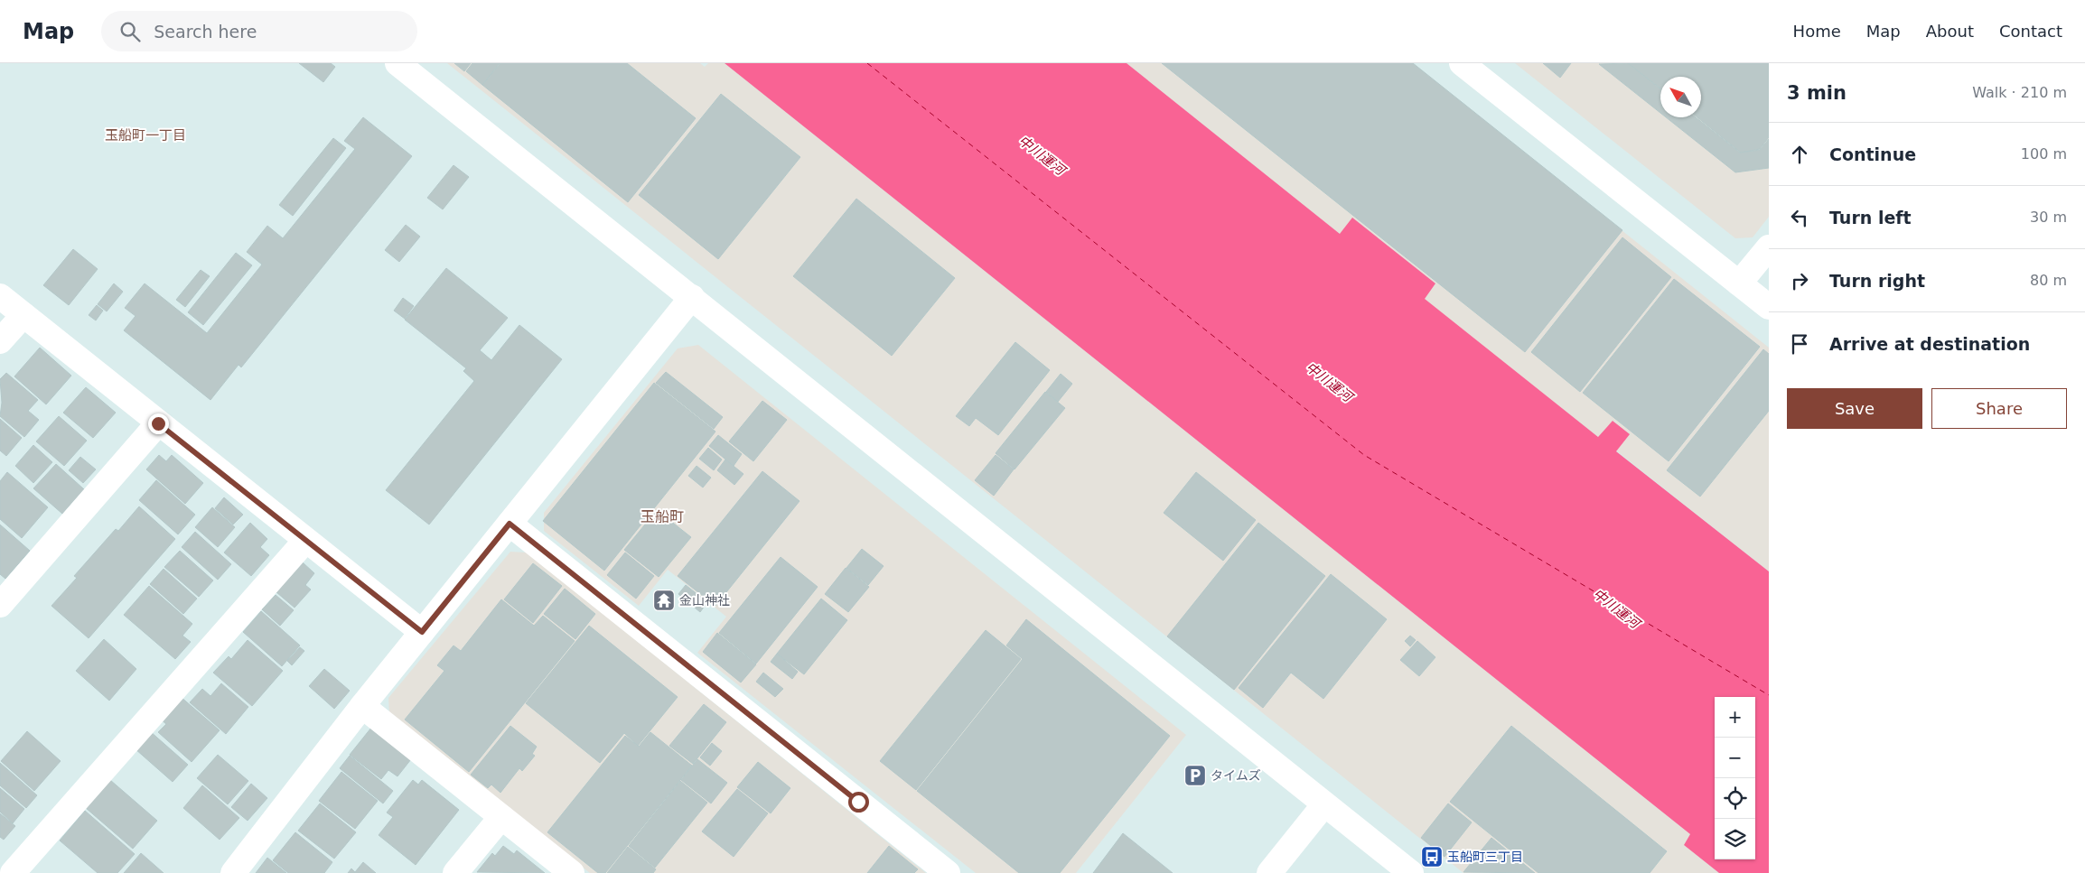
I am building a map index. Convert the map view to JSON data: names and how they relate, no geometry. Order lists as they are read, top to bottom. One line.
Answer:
{"districts":["玉船町一丁目","玉船町"],"water":["中川運河"],"places":{"temple":["金山神社"],"parking":["タイムズ"],"bus stop":["玉船町三丁目"]},"north":"top left","page":{"header":"Map","search":"Search here","nav":["Home","Map","About","Contact"],"heading":["3 min","Walk · 210 m"],"list":[["Continue","100 m"],["Turn left","30 m"],["Turn right","80 m"],"Arrive at destination"],"buttons":["Save","Share"],"map_buttons":["+","−"]}}
